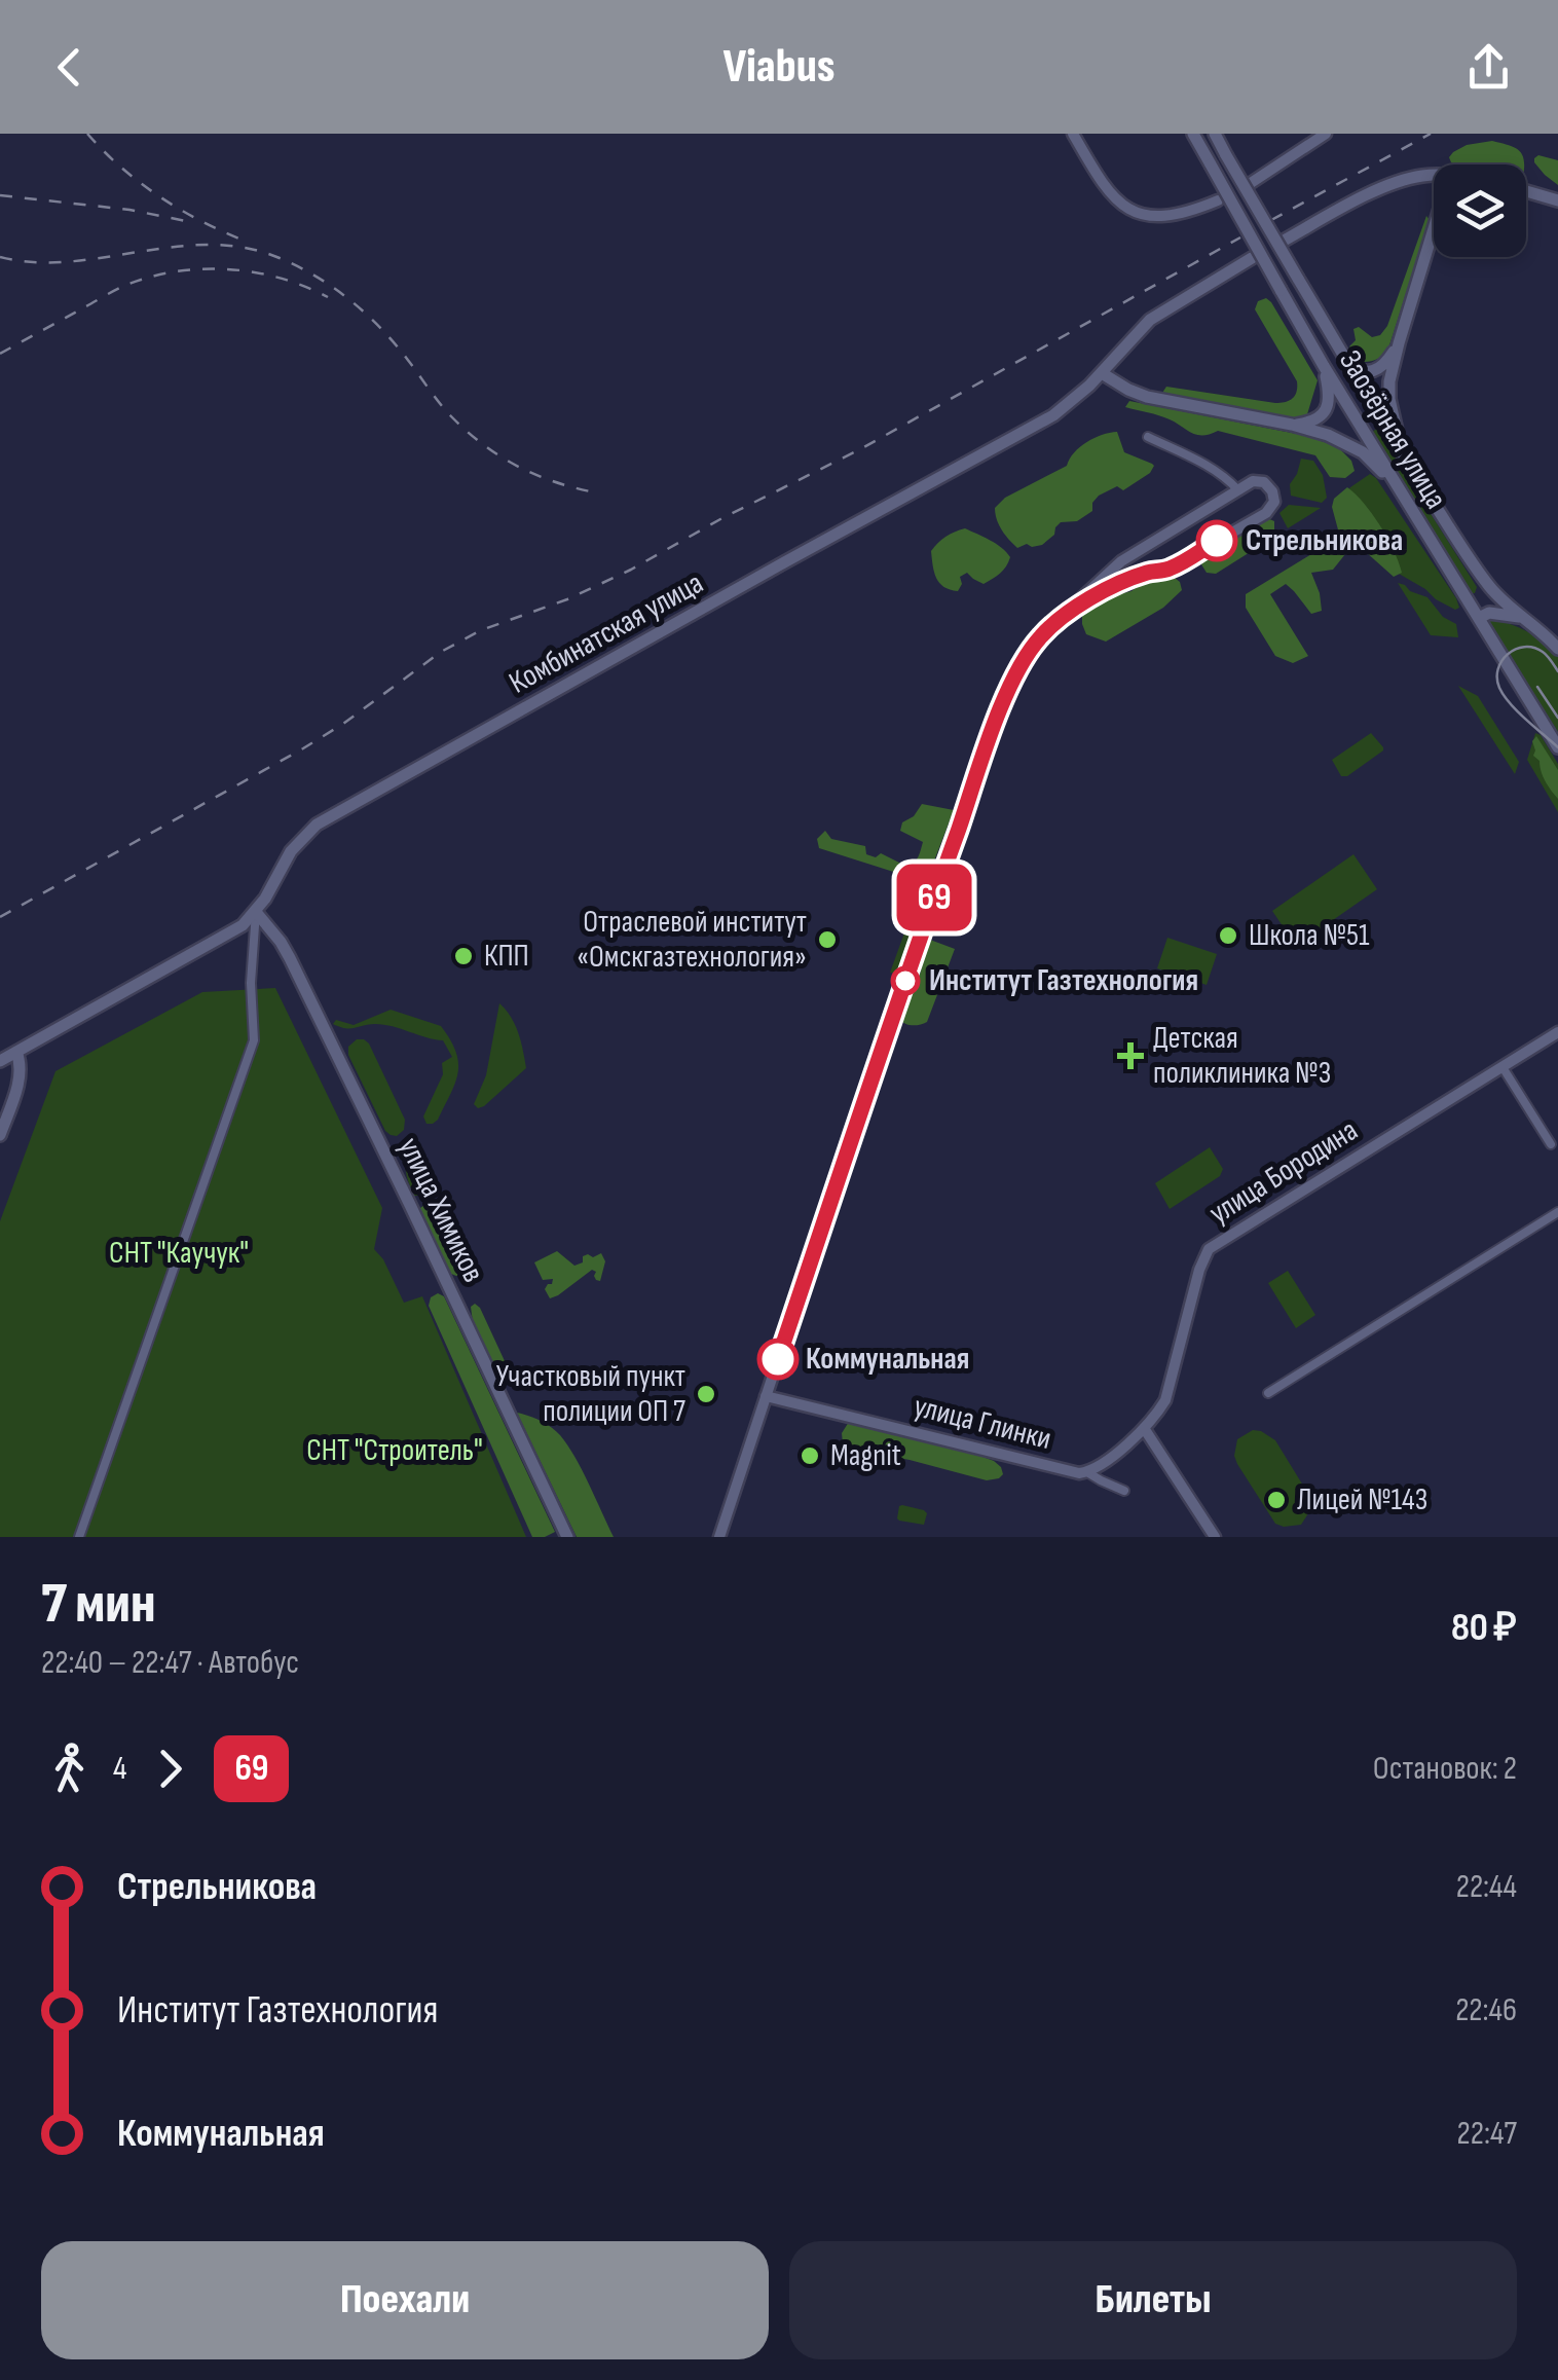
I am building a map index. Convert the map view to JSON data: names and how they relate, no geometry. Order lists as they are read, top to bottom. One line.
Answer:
{"streets":{"main road":["Заозёрная улица","Комбинатская улица","улица Химиков"],"street":["улица Бородина","улица Глинки"]},"crossings":[["Комбинатская улица","улица Химиков"],["улица Бородина","улица Глинки"]],"parks":["СНТ \"Каучук\"","СНТ \"Строитель\""],"places":{"other":["Стрельникова","Школа №51","Отраслевой институт «Омскгазтехнология»","КПП","Институт Газтехнология","Коммунальная","Участковый пункт полиции ОП 7","Magnit","Лицей №143"],"health":["Детская поликлиника №3"]},"lines":["bus line 69"],"page":{"header":"Viabus","on_map":"69","heading":["7 мин","22:40 – 22:47 · Автобус","80 ₽"],"legs":["4","69","Остановок: 2"],"list":[{"name":"Стрельникова","value":"22:44"},{"name":"Институт Газтехнология","value":"22:46"},{"name":"Коммунальная","value":"22:47"}],"buttons":["Поехали","Билеты"]}}
